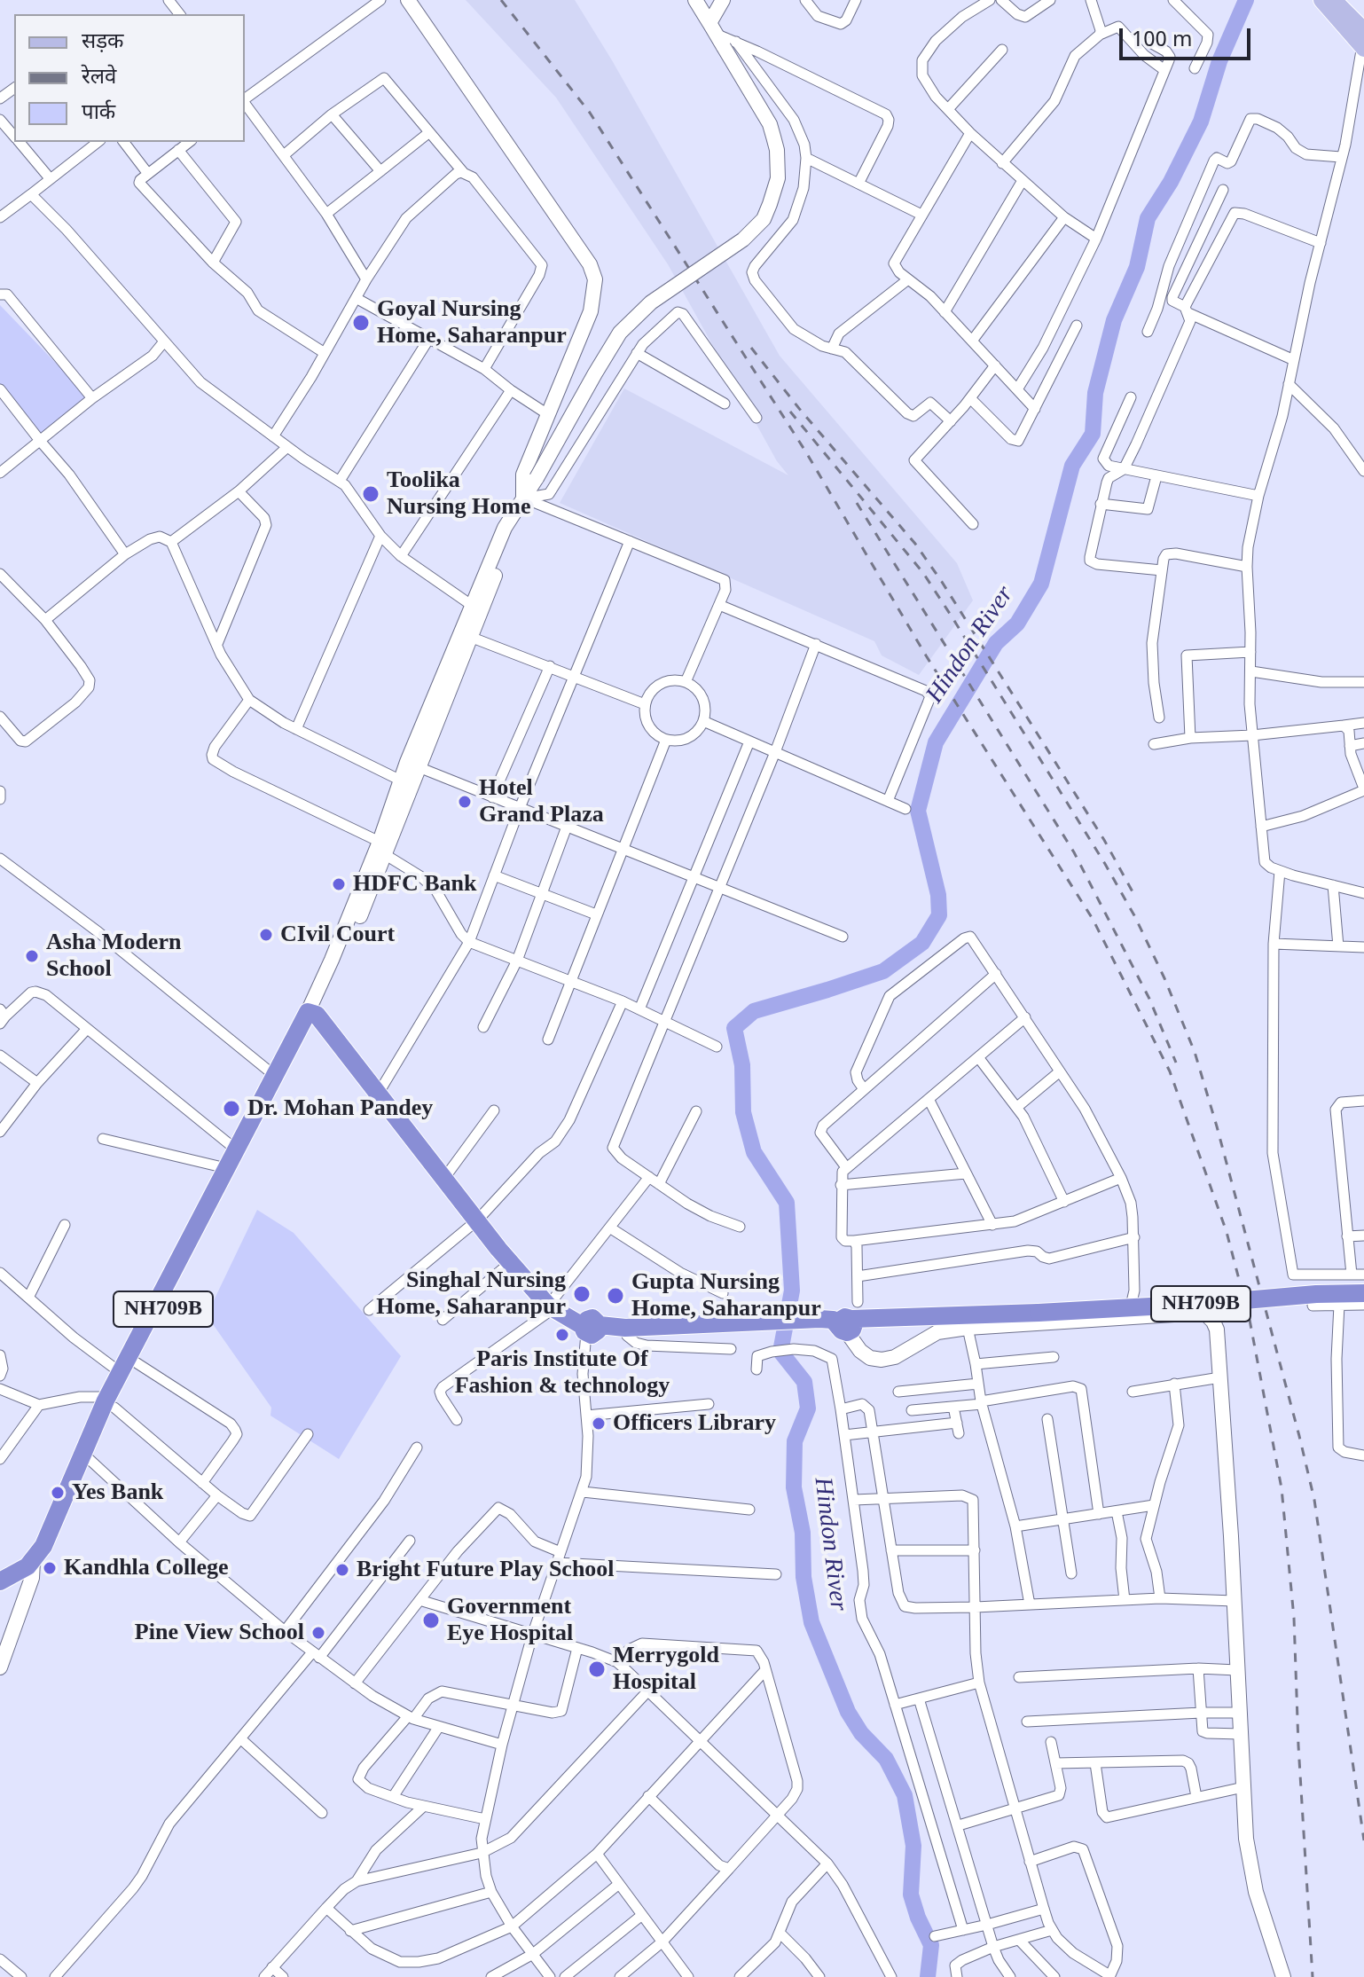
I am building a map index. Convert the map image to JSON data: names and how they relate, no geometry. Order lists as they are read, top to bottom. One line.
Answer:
{"streets":{"highway":["NH709B"]},"water":["Hindon River"],"places":["Goyal Nursing Home, Saharanpur","Toolika Nursing Home","Hotel Grand Plaza","HDFC Bank","CIvil Court","Asha Modern School","Dr. Mohan Pandey","Singhal Nursing Home, Saharanpur","Gupta Nursing Home, Saharanpur","Paris Institute Of Fashion & technology","Officers Library","Yes Bank","Kandhla College","Bright Future Play School","Government Eye Hospital","Pine View School","Merrygold Hospital"],"legend":["सड़क","रेलवे","पार्क"],"scale_bar":"100 m"}
